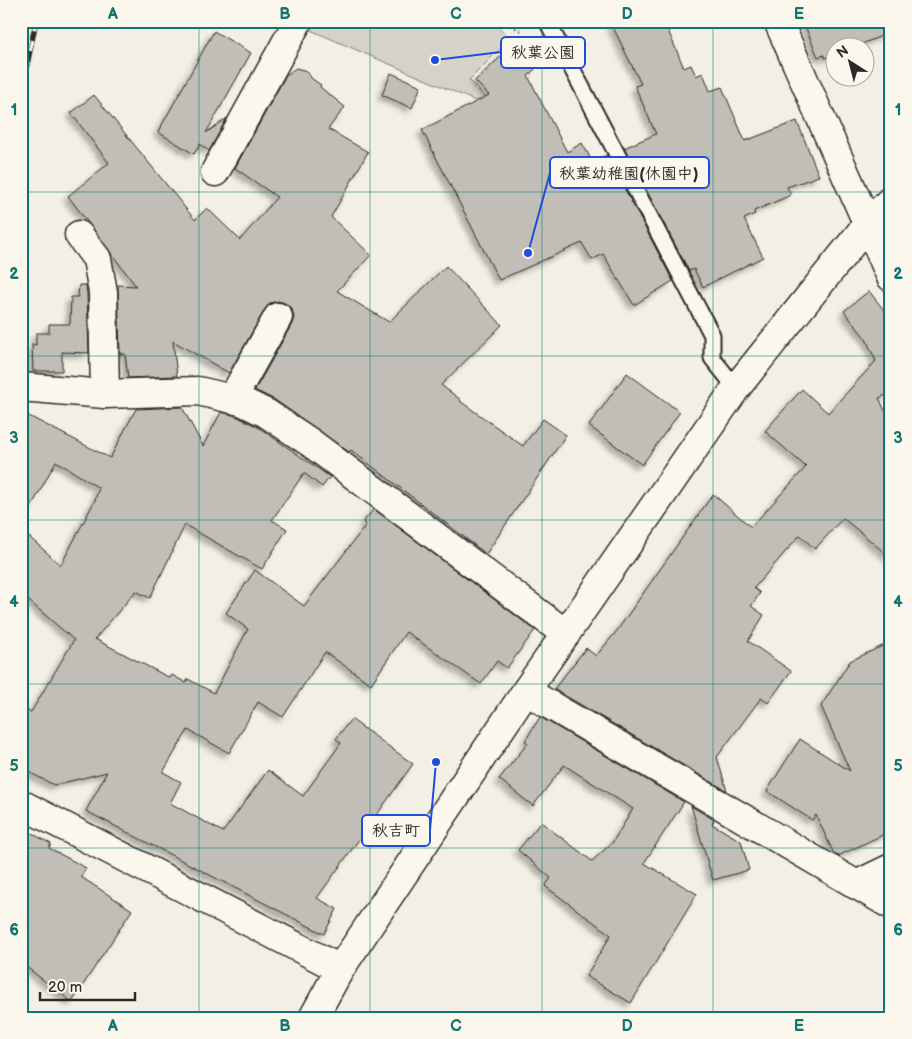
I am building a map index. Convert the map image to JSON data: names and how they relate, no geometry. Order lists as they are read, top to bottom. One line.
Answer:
{"places":["秋葉公園","秋葉幼稚園(休園中)","秋吉町"],"scale_bar":"20 m","north":"top left","grid":{"columns":["A","B","C","D","E"],"rows":["1","2","3","4","5","6"]}}
